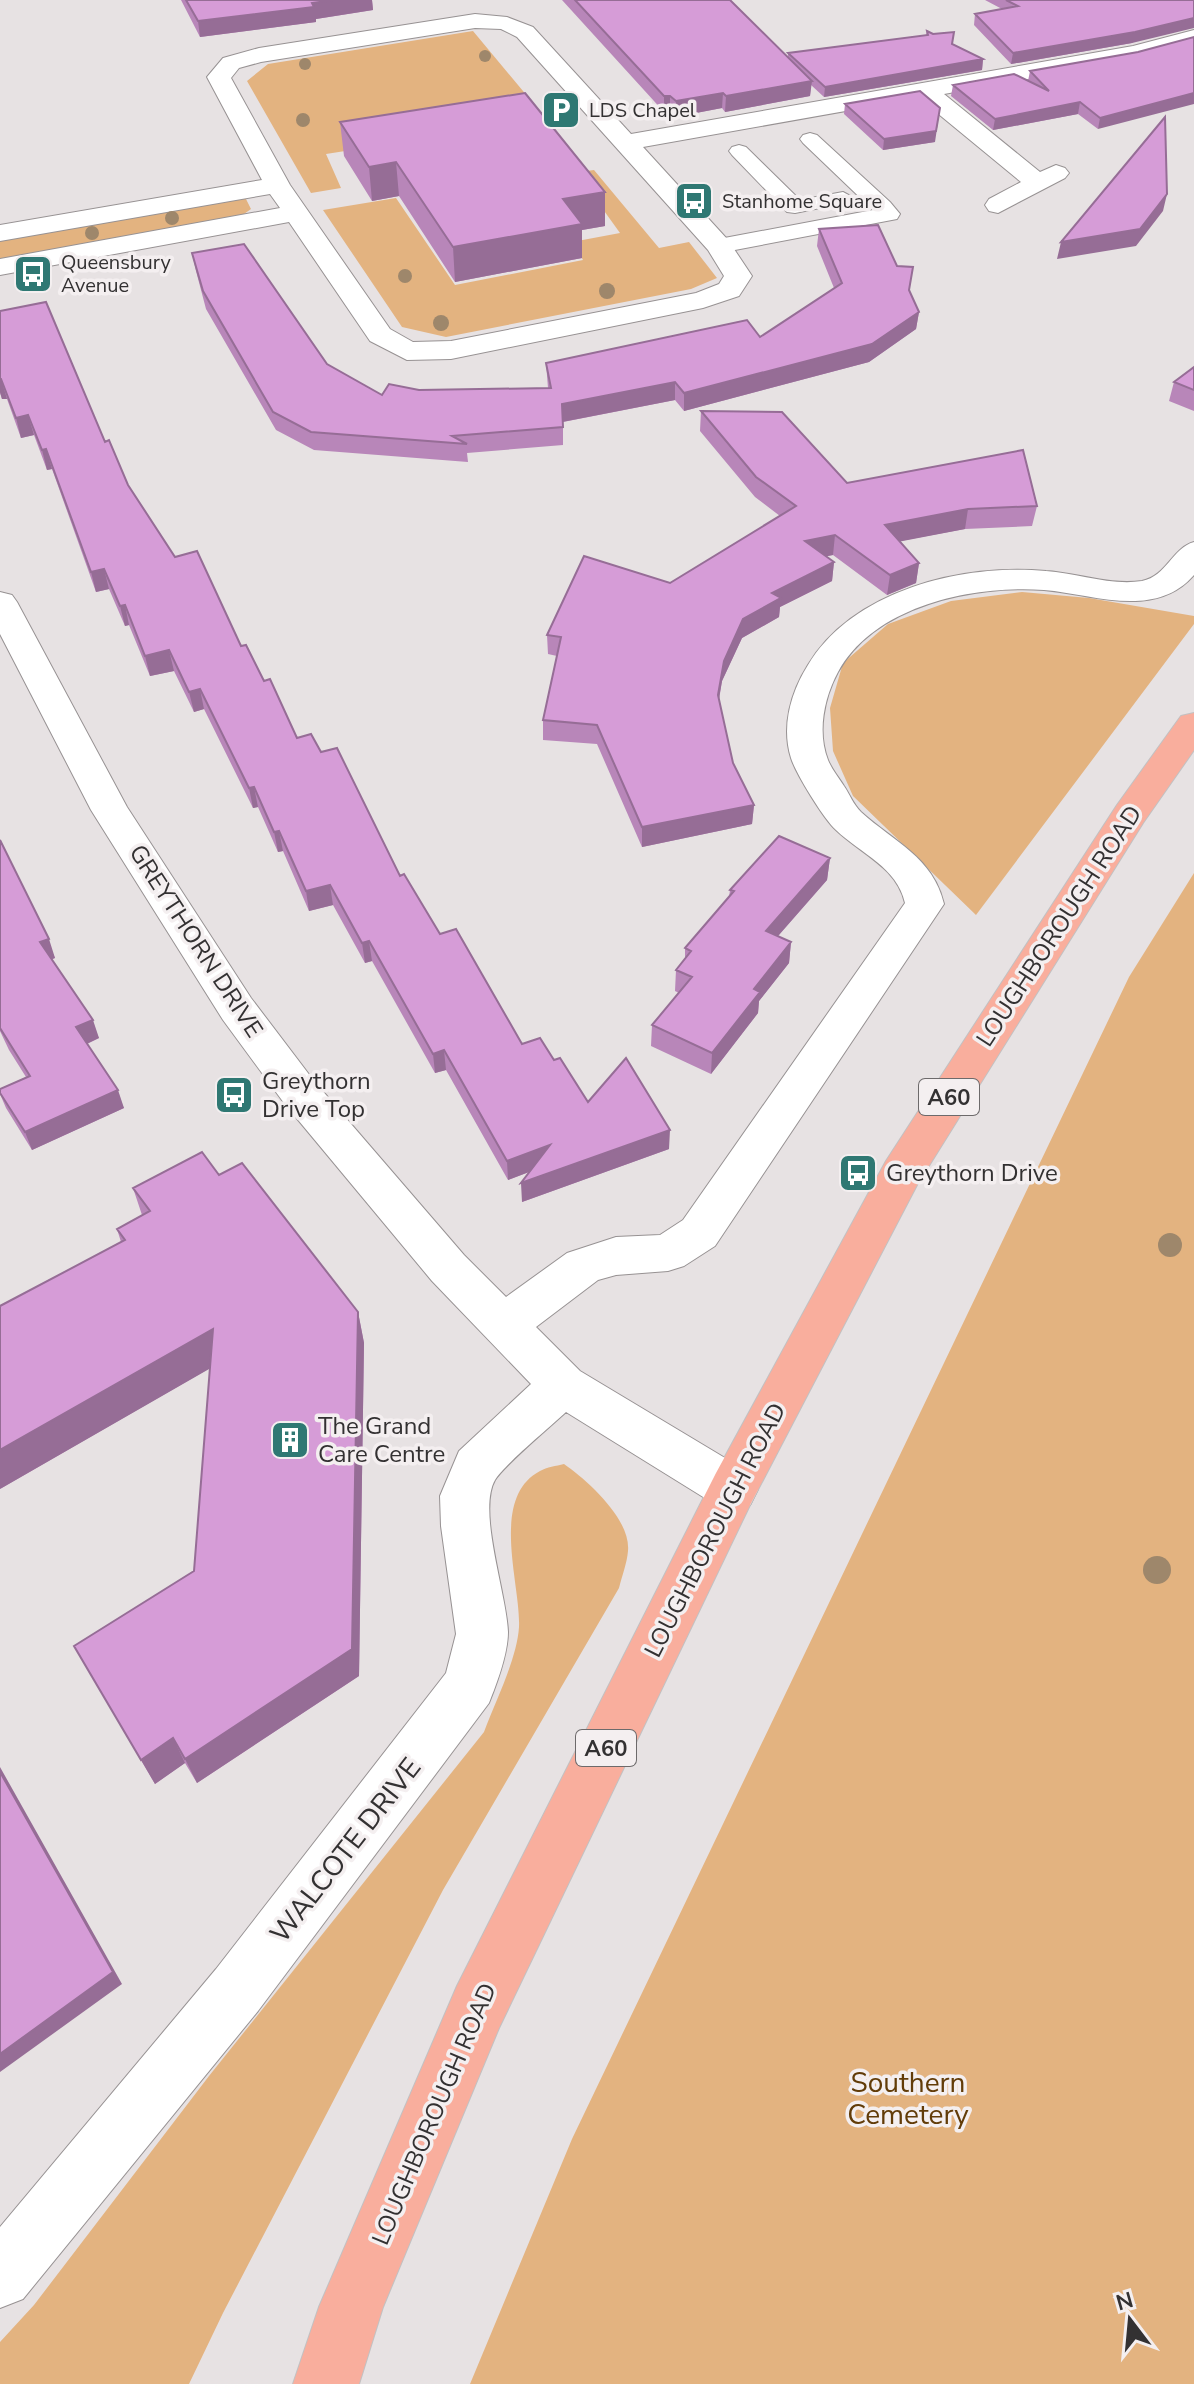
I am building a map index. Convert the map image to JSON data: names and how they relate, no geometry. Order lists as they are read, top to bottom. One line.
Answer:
{"streets":{"main road":["LOUGHBOROUGH ROAD","A60"],"street":["GREYTHORN DRIVE","WALCOTE DRIVE"]},"crossings":[["LOUGHBOROUGH ROAD","GREYTHORN DRIVE"],["GREYTHORN DRIVE","WALCOTE DRIVE"]],"parks":["Southern Cemetery"],"places":{"parking":["LDS Chapel"],"bus stop":["Stanhome Square","Queensbury Avenue","Greythorn Drive Top","Greythorn Drive"],"building":["The Grand Care Centre"]},"north":"top"}
